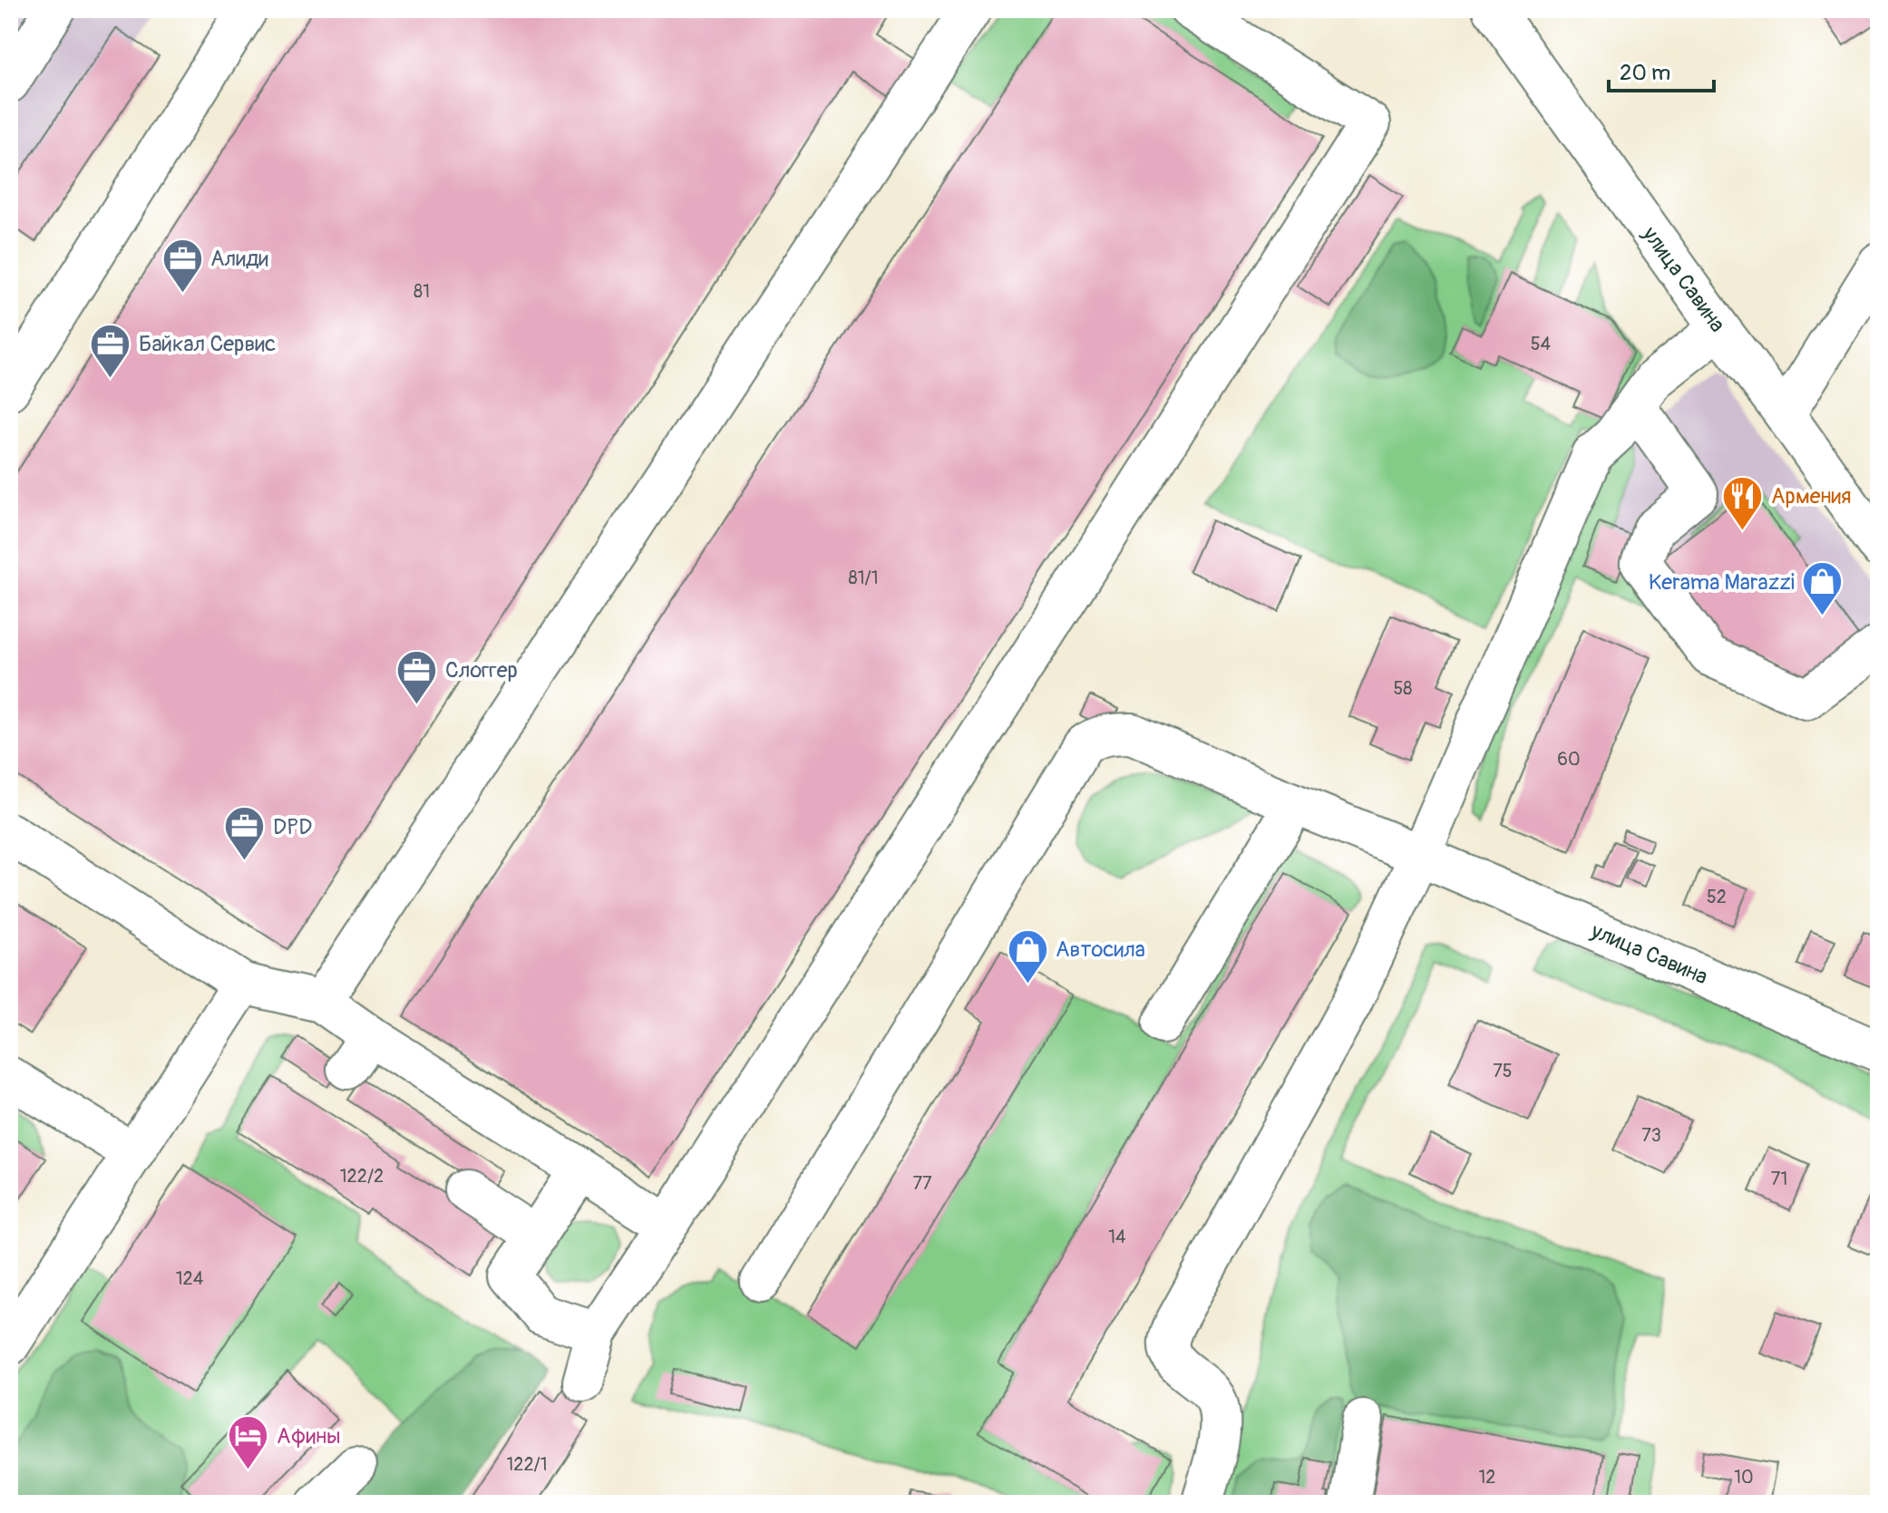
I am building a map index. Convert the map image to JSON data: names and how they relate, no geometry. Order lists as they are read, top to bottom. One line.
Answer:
{"streets":{"street":["улица Савина"]},"places":{"office":["Алиди","Байкал Сервис","Слоггер","DPD"],"restaurant":["Армения"],"shop":["Kerama Marazzi","Автосила"],"hotel":["Афины"]},"house_numbers":["81","54","81/1","58","60","52","75","73","122/2","71","77","14","124","122/1","12","10"],"scale_bar":"20 m"}
